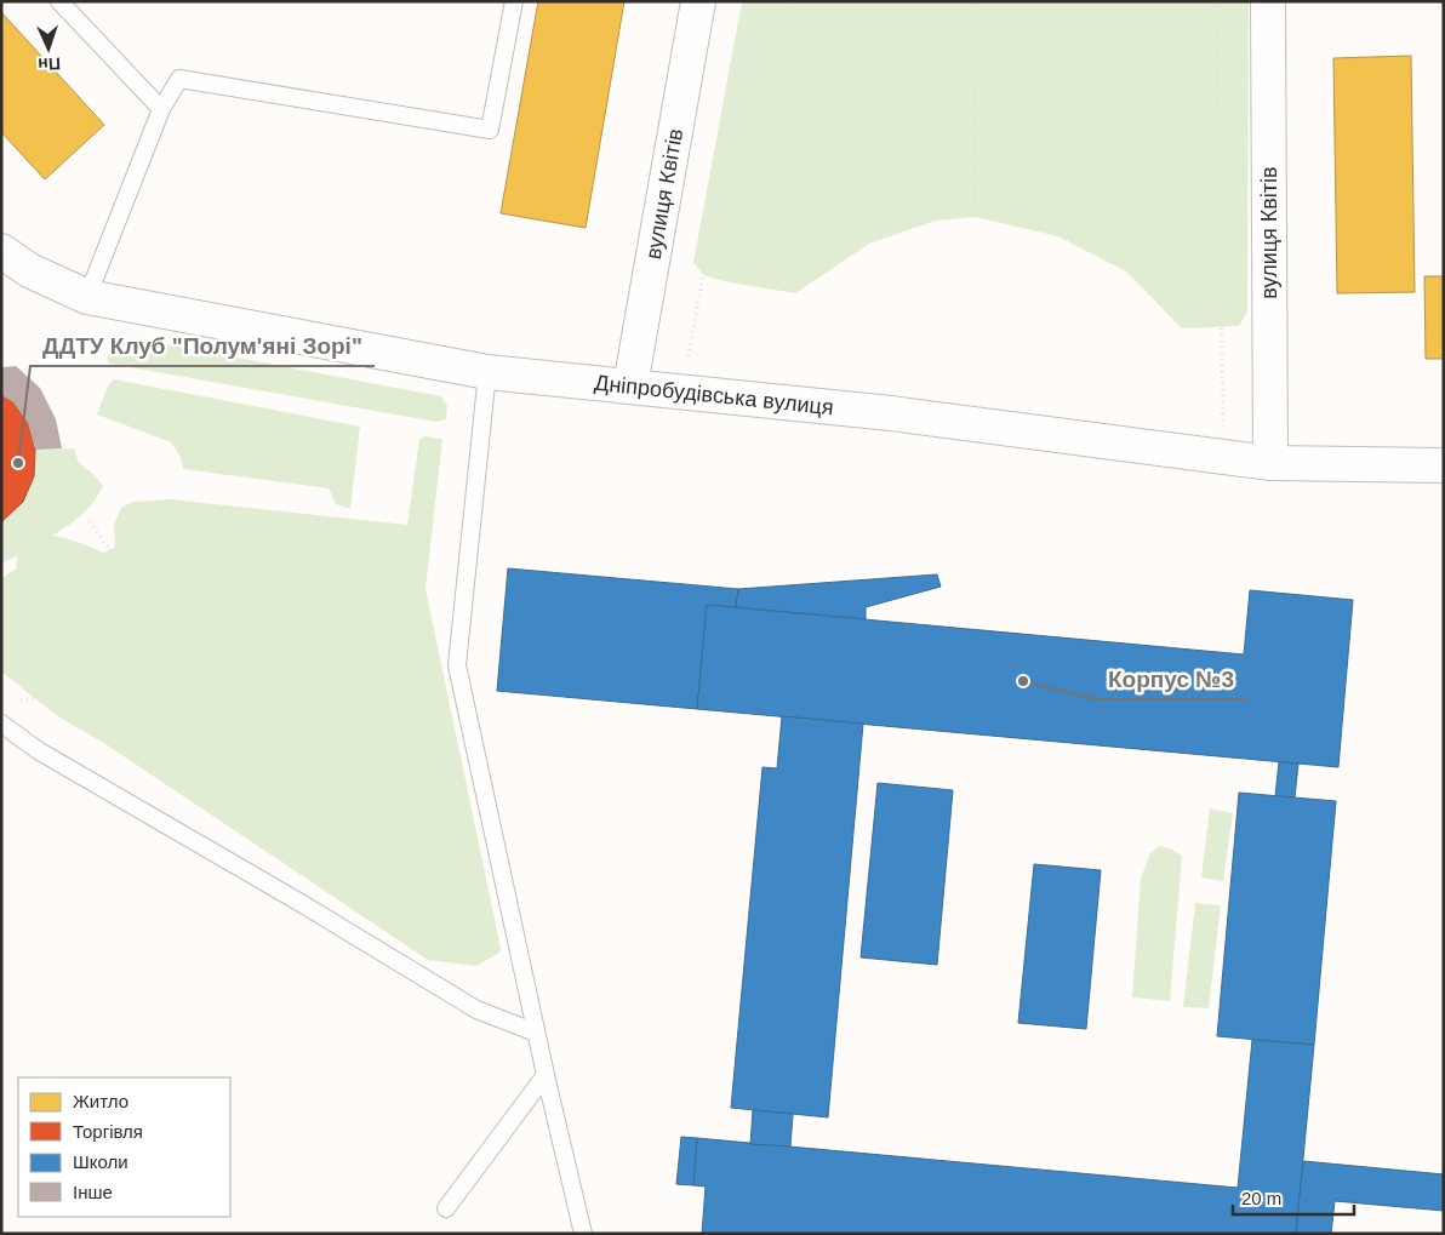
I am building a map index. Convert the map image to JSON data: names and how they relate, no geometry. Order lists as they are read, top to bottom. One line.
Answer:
{"streets":{"street":["вулиця Квітів","Дніпробудівська вулиця"]},"crossings":[["вулиця Квітів","Дніпробудівська вулиця"]],"places":["ДДТУ Клуб \"Полум'яні Зорі\"","Корпус №3"],"legend":["Житло","Торгівля","Школи","Інше"],"scale_bar":"20 m","north":"bottom"}
